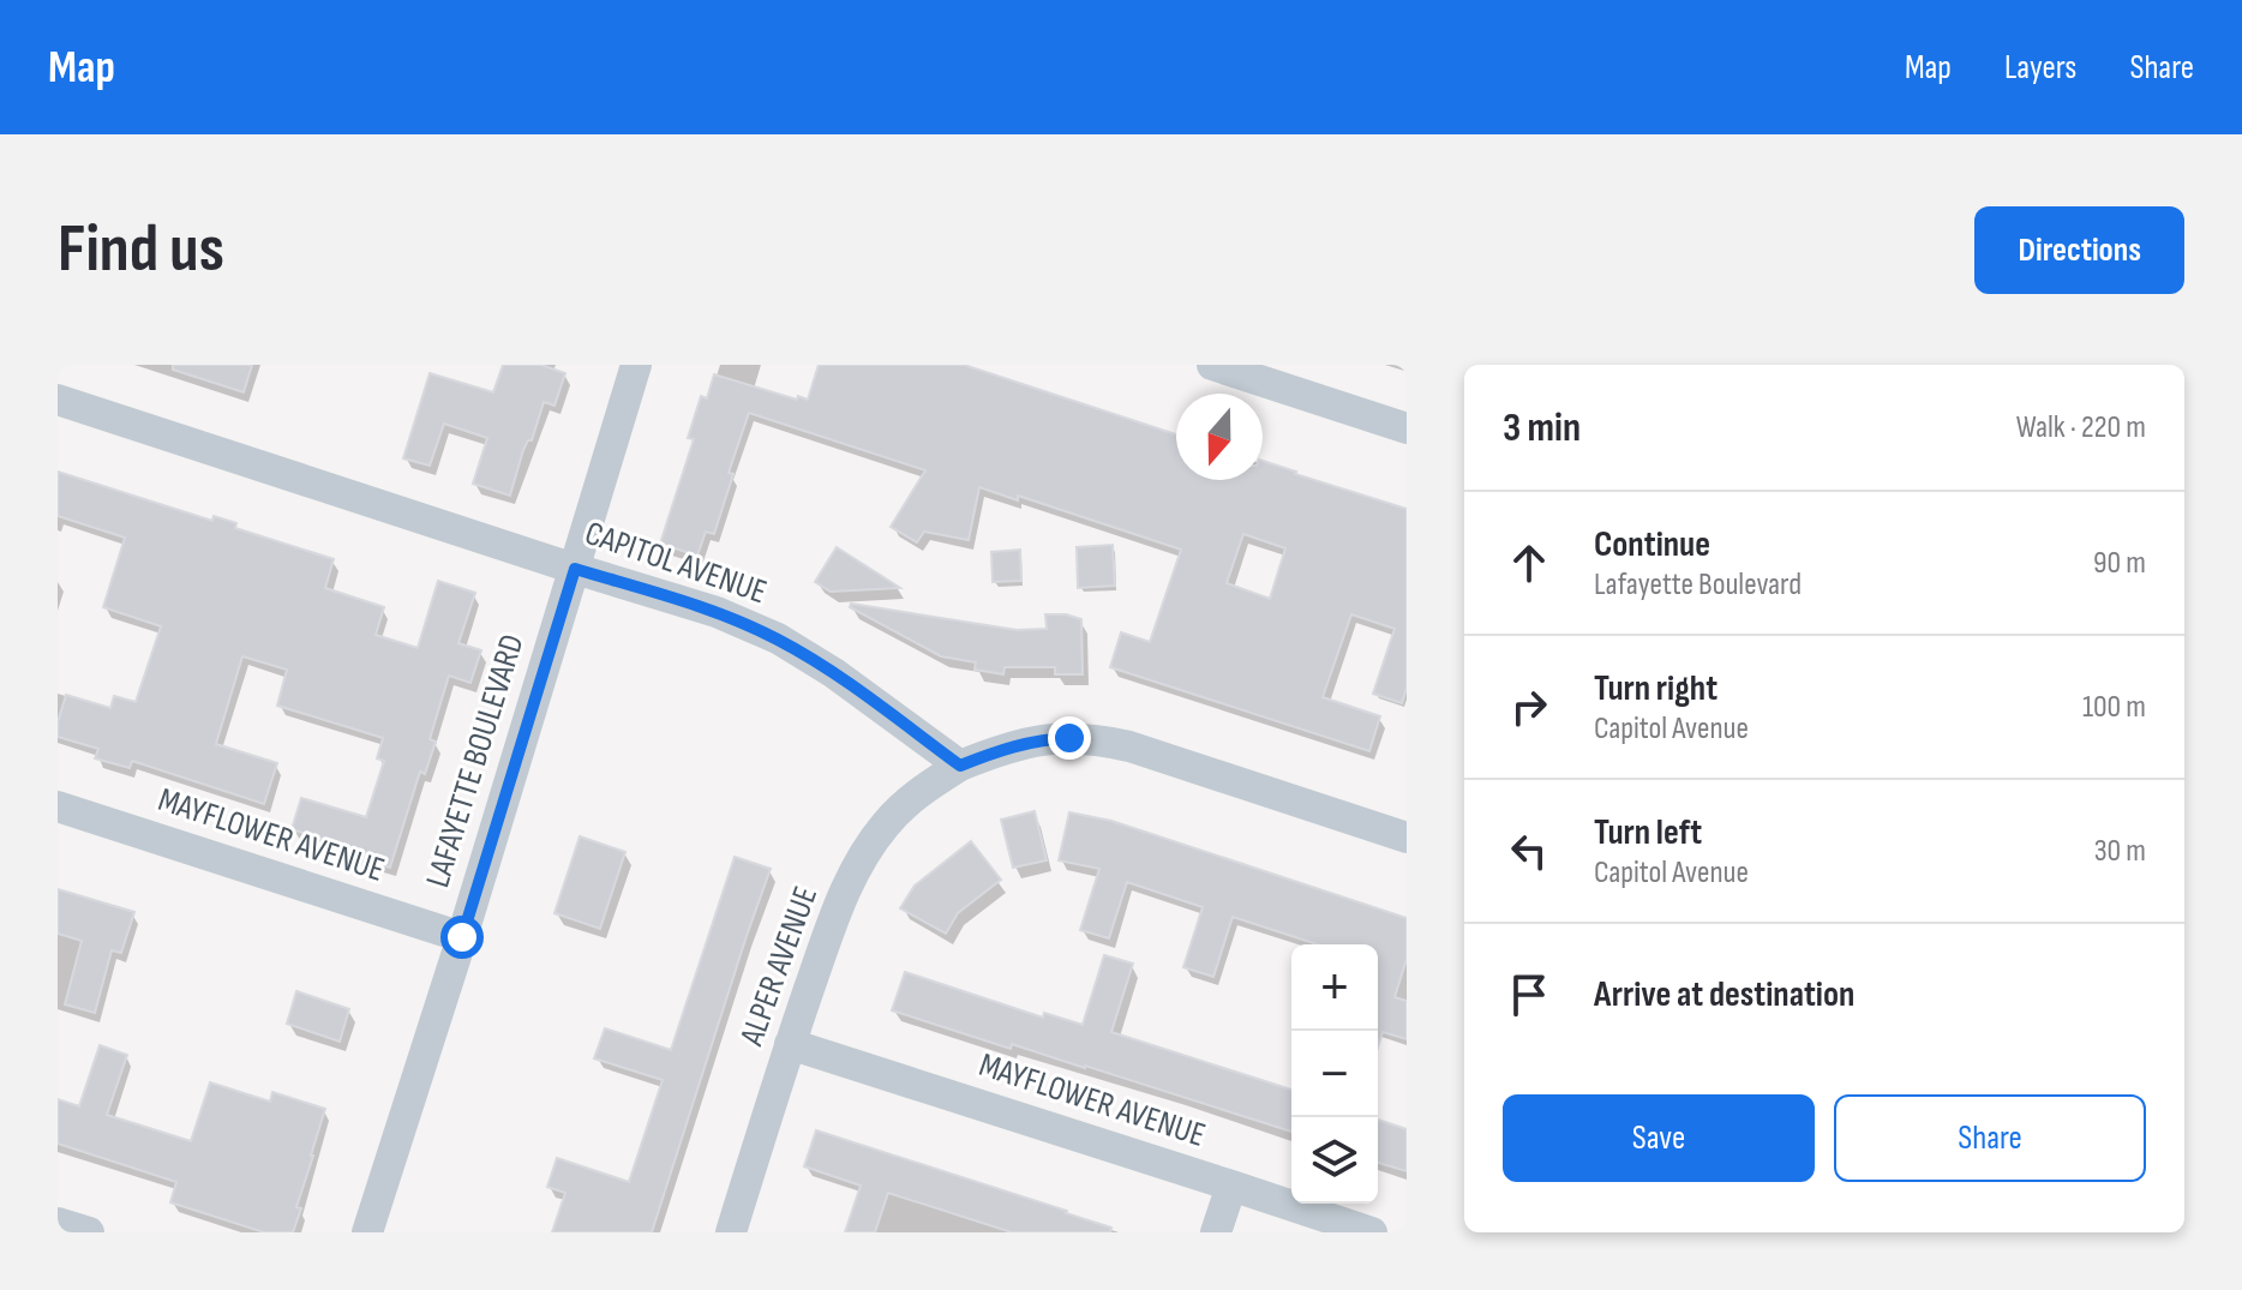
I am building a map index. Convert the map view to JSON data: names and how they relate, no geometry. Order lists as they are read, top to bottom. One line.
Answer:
{"streets":{"street":["CAPITOL AVENUE","LAFAYETTE BOULEVARD","MAYFLOWER AVENUE","ALPER AVENUE"]},"crossings":[["CAPITOL AVENUE","LAFAYETTE BOULEVARD"],["CAPITOL AVENUE","ALPER AVENUE"],["LAFAYETTE BOULEVARD","MAYFLOWER AVENUE"],["MAYFLOWER AVENUE","ALPER AVENUE"]],"north":"bottom","page":{"header":"Map","nav":["Map","Layers","Share"],"buttons":["Directions",["Save","Share"]],"title":"Find us","heading":["3 min","Walk · 220 m"],"list":[["Continue","Lafayette Boulevard","90 m"],["Turn right","Capitol Avenue","100 m"],["Turn left","Capitol Avenue","30 m"],"Arrive at destination"],"map_buttons":["+","−"]}}
